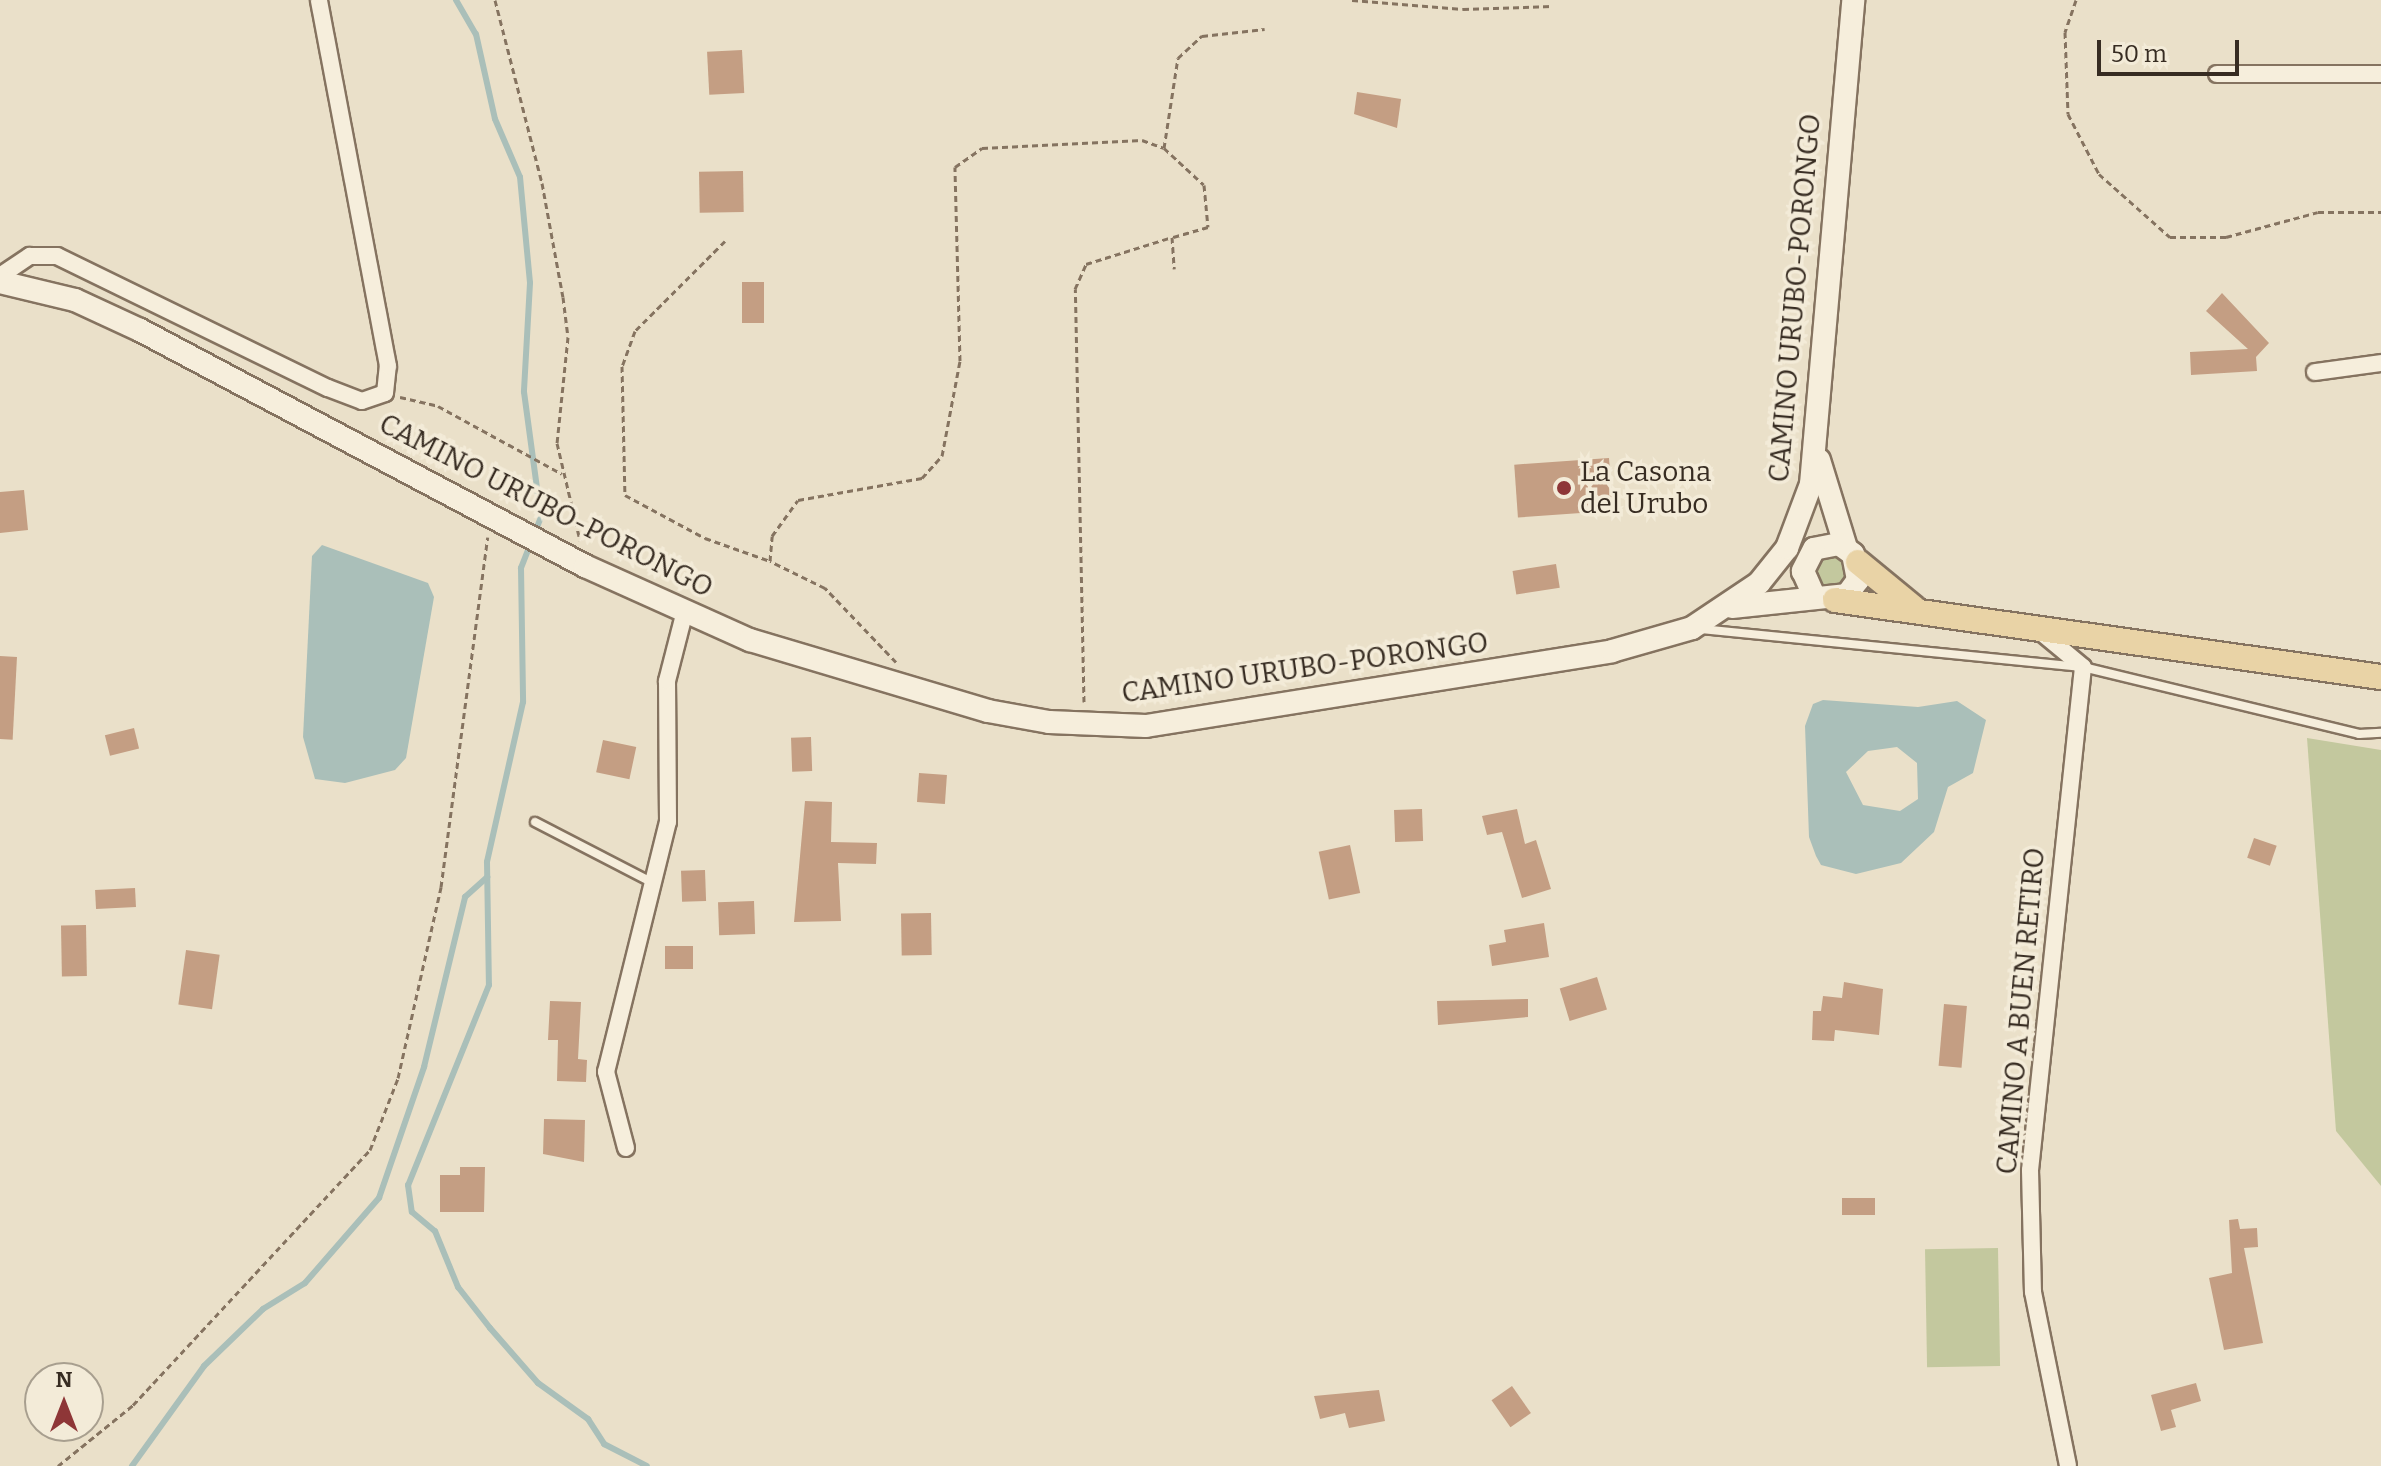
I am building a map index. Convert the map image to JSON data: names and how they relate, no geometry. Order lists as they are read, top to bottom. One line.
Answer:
{"streets":{"main road":["CAMINO URUBO-PORONGO"],"street":["CAMINO A BUEN RETIRO"]},"places":["La Casona del Urubo"],"scale_bar":"50 m","north":"top"}
